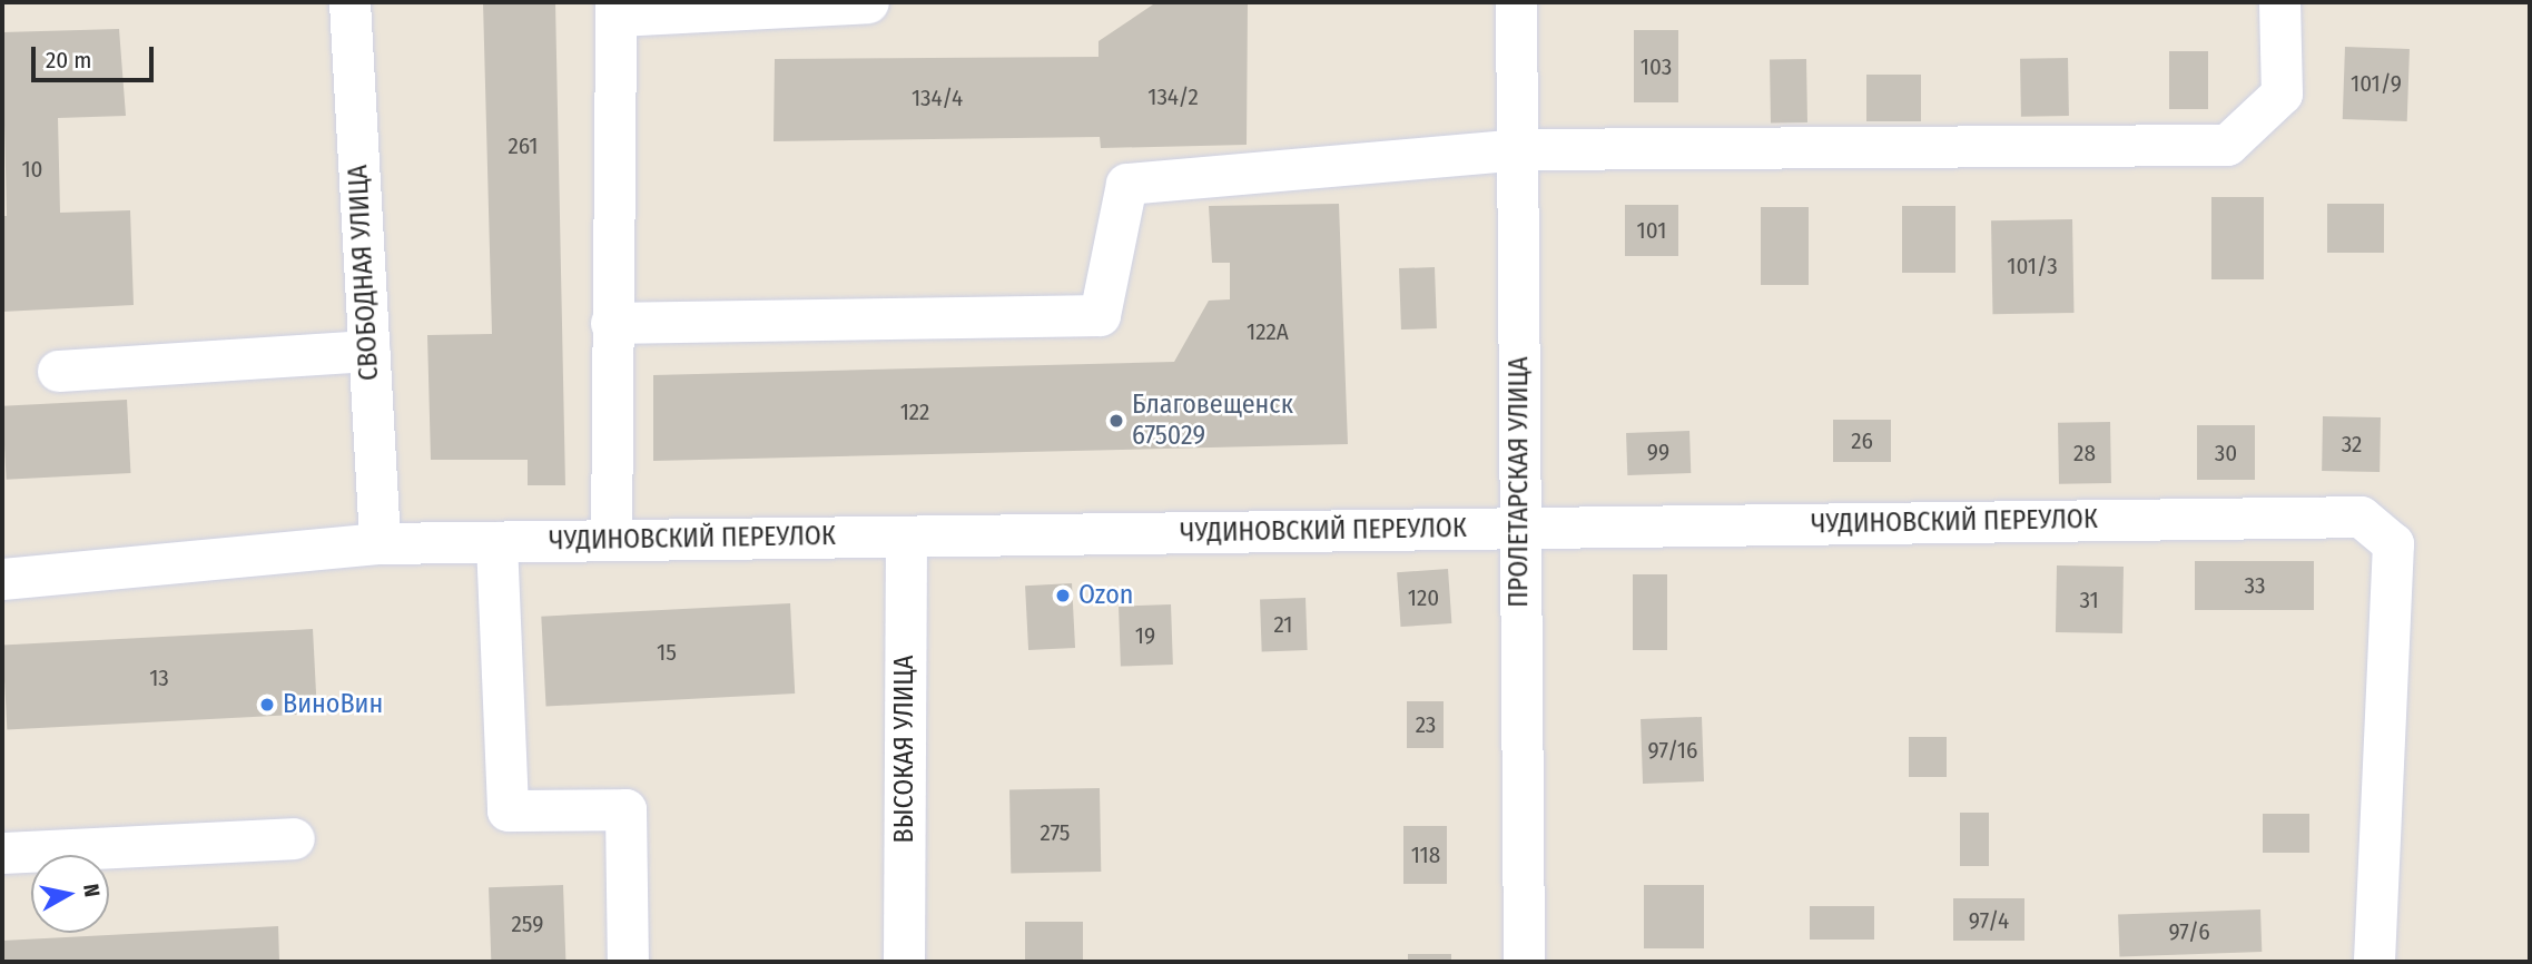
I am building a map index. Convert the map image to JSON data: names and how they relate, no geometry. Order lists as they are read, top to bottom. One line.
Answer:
{"streets":{"street":["СВОБОДНАЯ УЛИЦА","ПРОЛЕТАРСКАЯ УЛИЦА","ЧУДИНОВСКИЙ ПЕРЕУЛОК","ВЫСОКАЯ УЛИЦА"]},"crossings":[["СВОБОДНАЯ УЛИЦА","ЧУДИНОВСКИЙ ПЕРЕУЛОК"],["ПРОЛЕТАРСКАЯ УЛИЦА","ЧУДИНОВСКИЙ ПЕРЕУЛОК"],["ЧУДИНОВСКИЙ ПЕРЕУЛОК","ВЫСОКАЯ УЛИЦА"]],"places":["Благовещенск 675029","Ozon","ВиноВин"],"house_numbers":["103","101/9","134/2","134/4","261","10","101","101/3","122А","122","26","32","99","28","30","33","120","31","21","19","15","13","23","97/16","275","118","97/4","259","97/6"],"scale_bar":"20 m","north":"right"}
